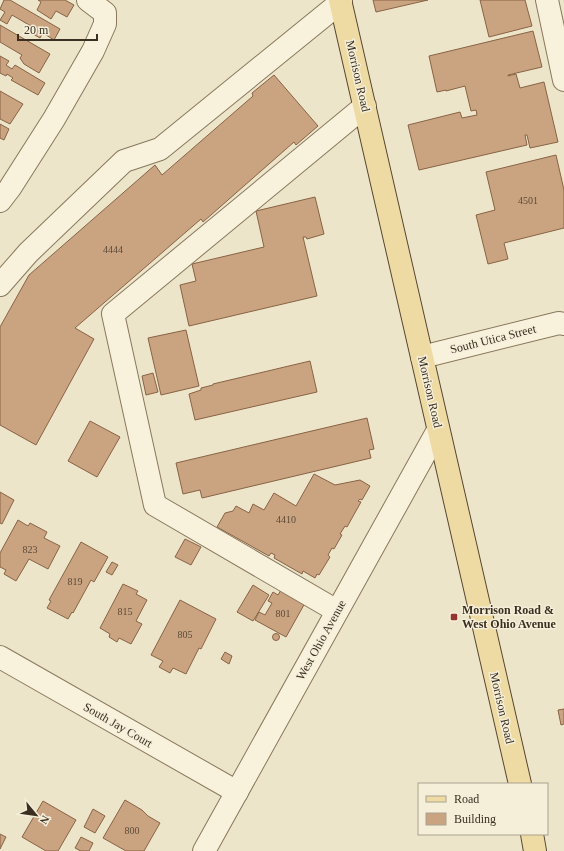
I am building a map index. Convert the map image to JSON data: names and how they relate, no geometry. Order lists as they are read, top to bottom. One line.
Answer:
{"streets":{"main road":["Morrison Road"],"street":["South Utica Street","West Ohio Avenue","South Jay Court"]},"crossings":[["Morrison Road","South Utica Street"],["Morrison Road","West Ohio Avenue"],["West Ohio Avenue","South Jay Court"]],"places":{"transit":["Morrison Road & West Ohio Avenue"]},"house_numbers":["4501","4444","4410","823","819","815","801","805","800"],"legend":["Road","Building"],"scale_bar":"20 m","north":"bottom right"}
